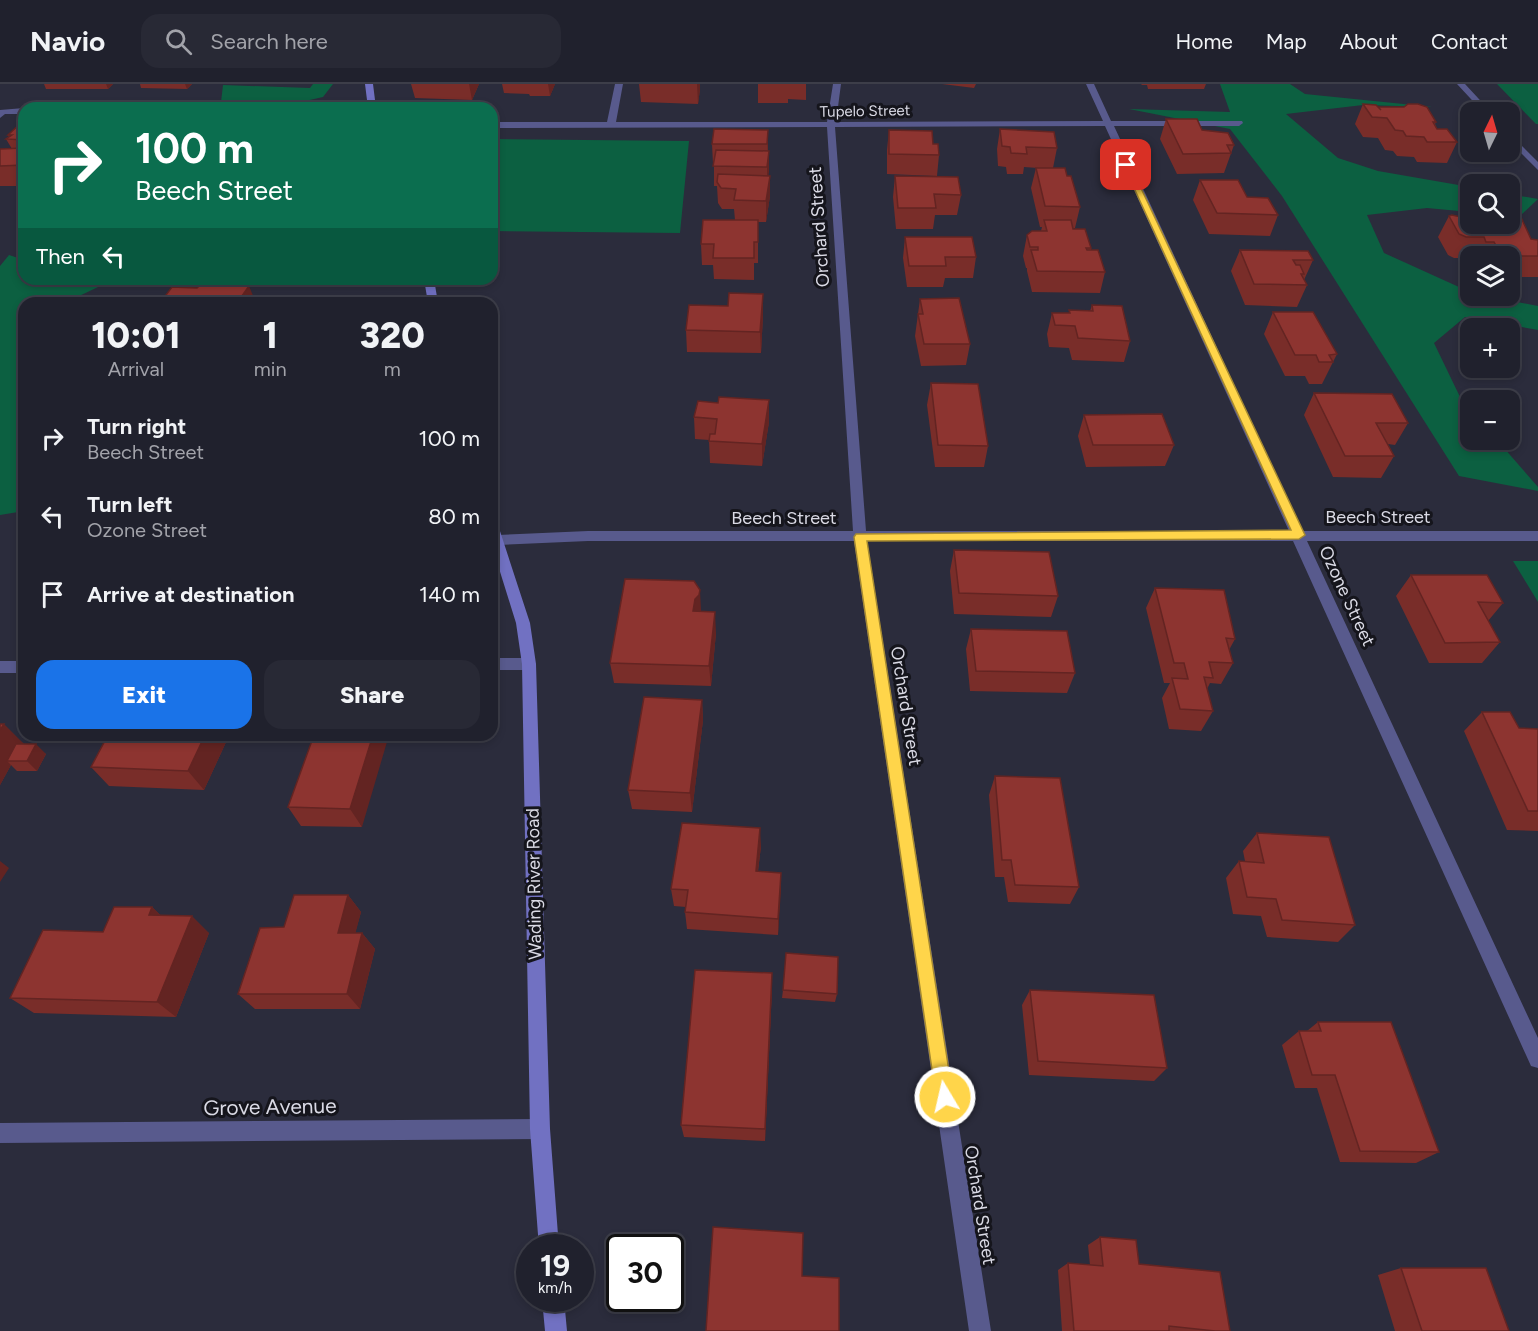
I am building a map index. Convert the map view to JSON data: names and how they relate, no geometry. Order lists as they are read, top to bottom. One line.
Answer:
{"streets":{"main road":["Wading River Road"],"street":["Tupelo Street","Orchard Street","Beech Street","Ozone Street","Grove Avenue"]},"crossings":[["Tupelo Street","Orchard Street"],["Tupelo Street","Ozone Street"],["Orchard Street","Beech Street"],["Beech Street","Ozone Street"],["Wading River Road","Grove Avenue"]],"north":"top","page":{"header":"Navio","search":"Search here","nav":["Home","Map","About","Contact"],"map_buttons":["+","−"],"turn":["100 m","Beech Street"],"then":"Then","eta":["10:01","Arrival","1","min","320","m"],"list":[{"name":"Turn right","note":"Beech Street","value":"100 m"},{"name":"Turn left","note":"Ozone Street","value":"80 m"},{"name":"Arrive at destination","value":"140 m"}],"buttons":["Exit","Share"],"speed":"19 km/h","limit":"30"}}
